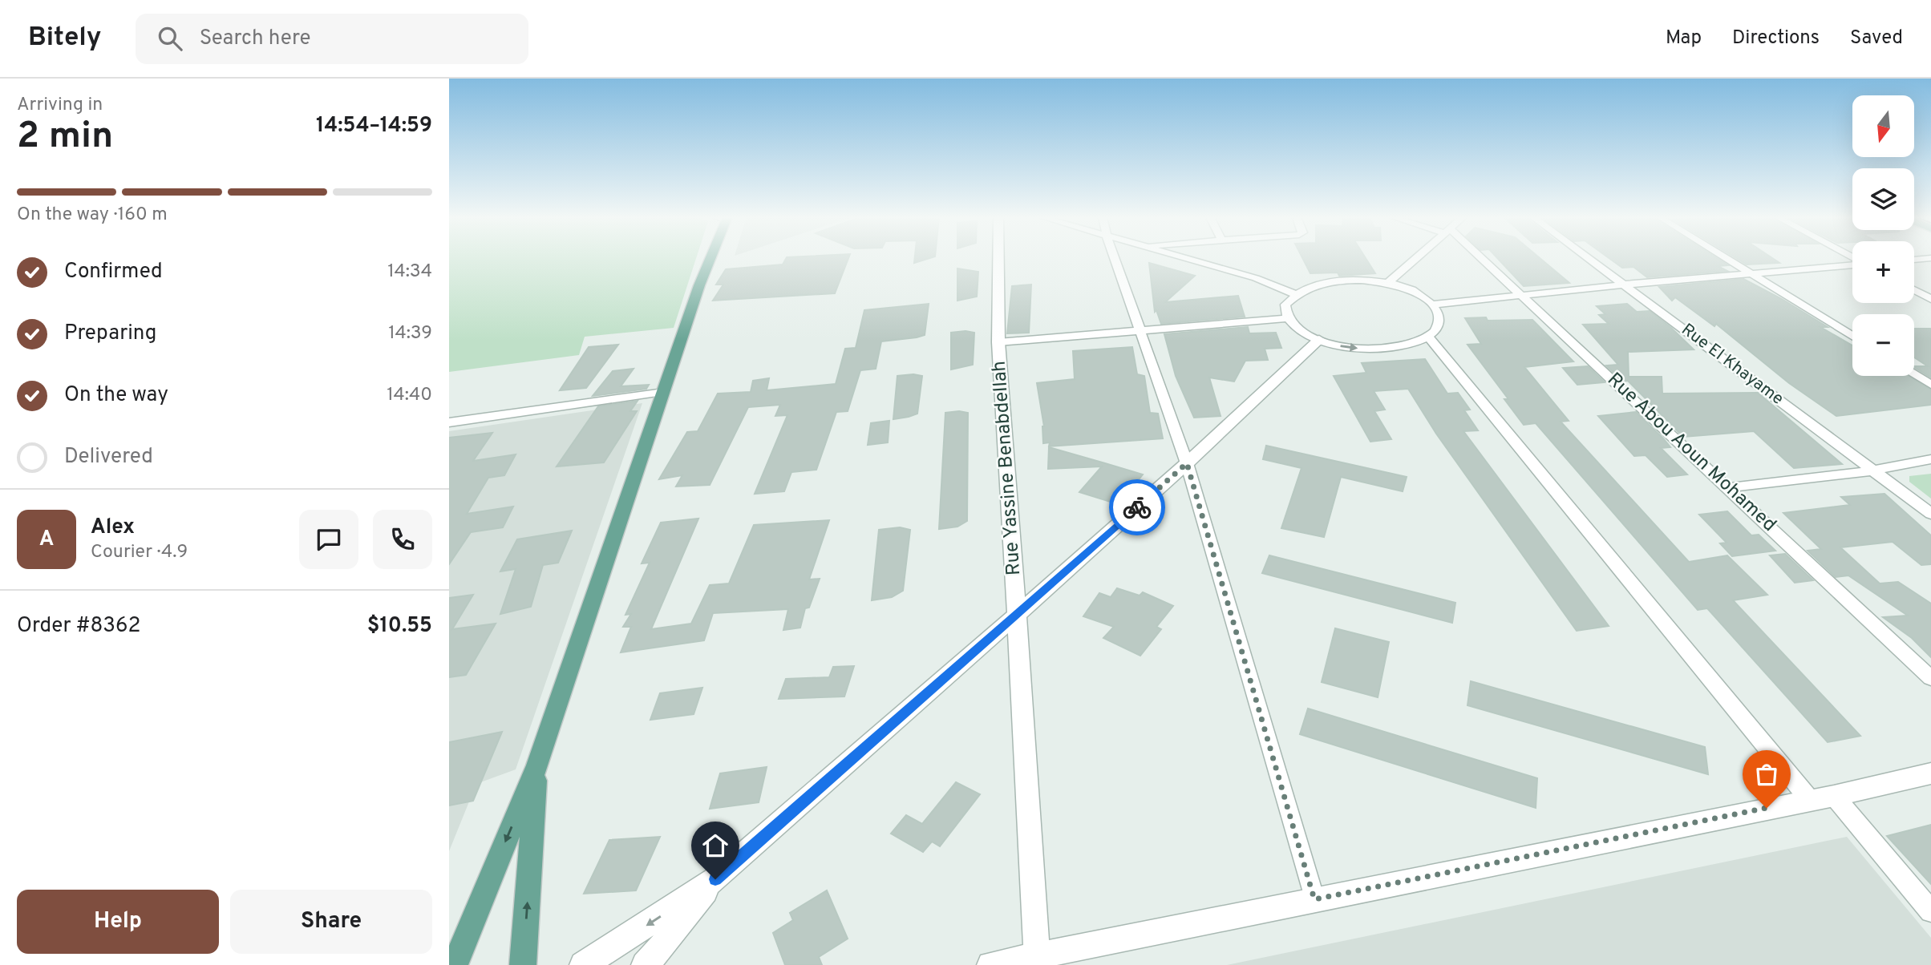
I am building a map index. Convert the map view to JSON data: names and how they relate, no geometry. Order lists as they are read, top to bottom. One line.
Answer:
{"streets":{"street":["Rue El Khayame","Rue Abou Aoun Mohamed","Rue Yassine Benabdellah"]},"north":"bottom","page":{"header":"Bitely","search":"Search here","nav":["Map","Directions","Saved"],"heading":["2 min","Arriving in","14:54–14:59"],"panel":["Alex","Courier · 4.9","Order #8362","$10.55"],"map_buttons":["+","−"],"bar":"On the way · 160 m","list":[["Confirmed","14:34"],["Preparing","14:39"],["On the way","14:40"],"Delivered"],"round":"A","buttons":["Help","Share"]}}
